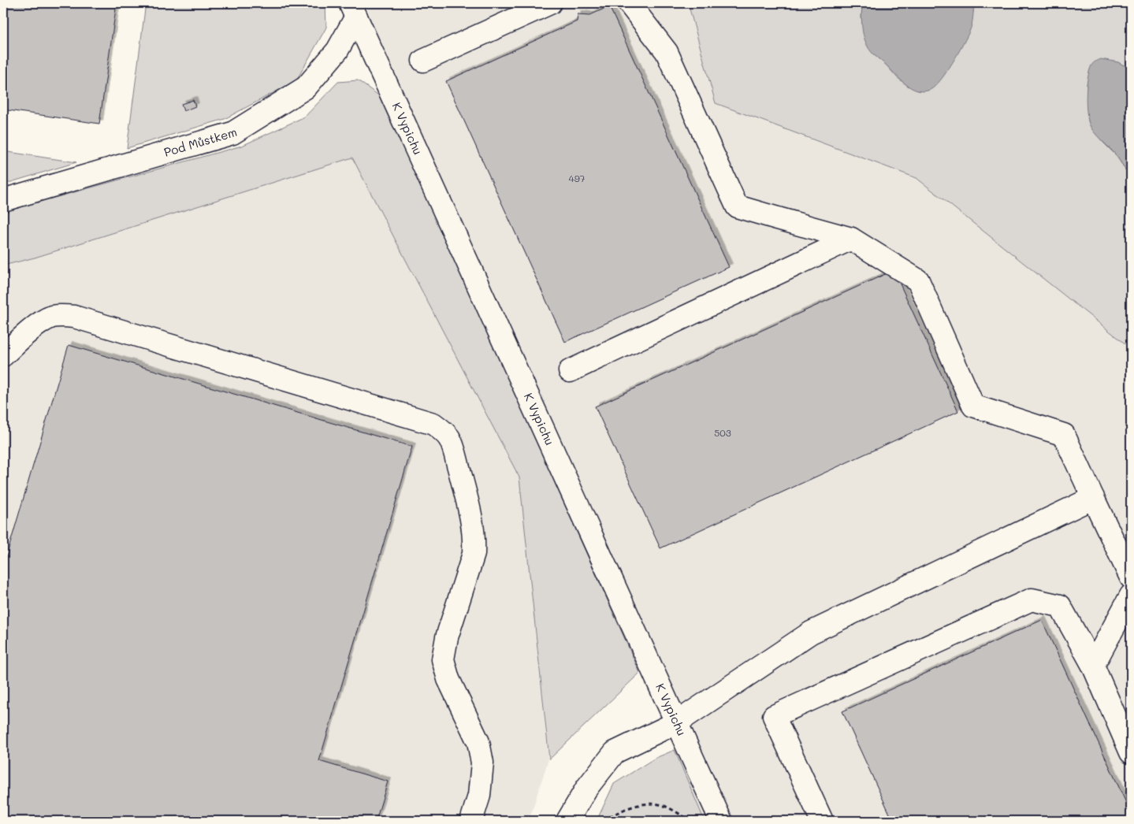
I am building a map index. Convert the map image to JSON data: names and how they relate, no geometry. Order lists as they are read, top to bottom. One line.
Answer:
{"streets":{"street":["K Vypichu","Pod Můstkem"]},"crossings":[["K Vypichu","Pod Můstkem"]],"house_numbers":["497","503"]}
